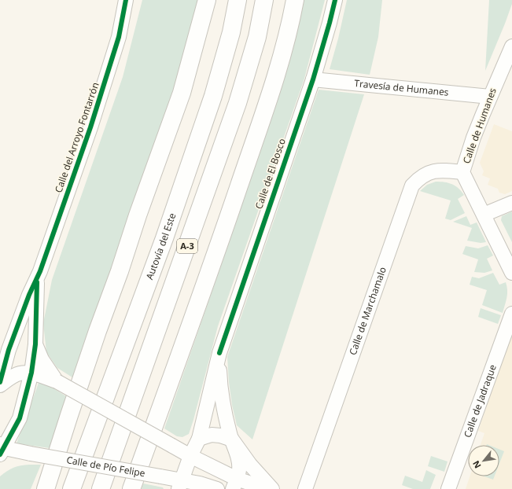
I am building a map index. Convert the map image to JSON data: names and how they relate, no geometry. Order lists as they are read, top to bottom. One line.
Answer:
{"streets":{"highway":["Autovía del Este","A-3"],"street":["Travesía de Humanes","Calle de Humanes","Calle del Arroyo Fontarrón","Calle de El Bosco","Calle de Marchamalo","Calle de Jadraque","Calle de Pío Felipe"]},"crossings":[["Travesía de Humanes","Calle de Humanes"],["Travesía de Humanes","Calle de El Bosco"],["Calle de Humanes","Calle de Marchamalo"],["Calle del Arroyo Fontarrón","Calle de Pío Felipe"]],"north":"bottom left"}
